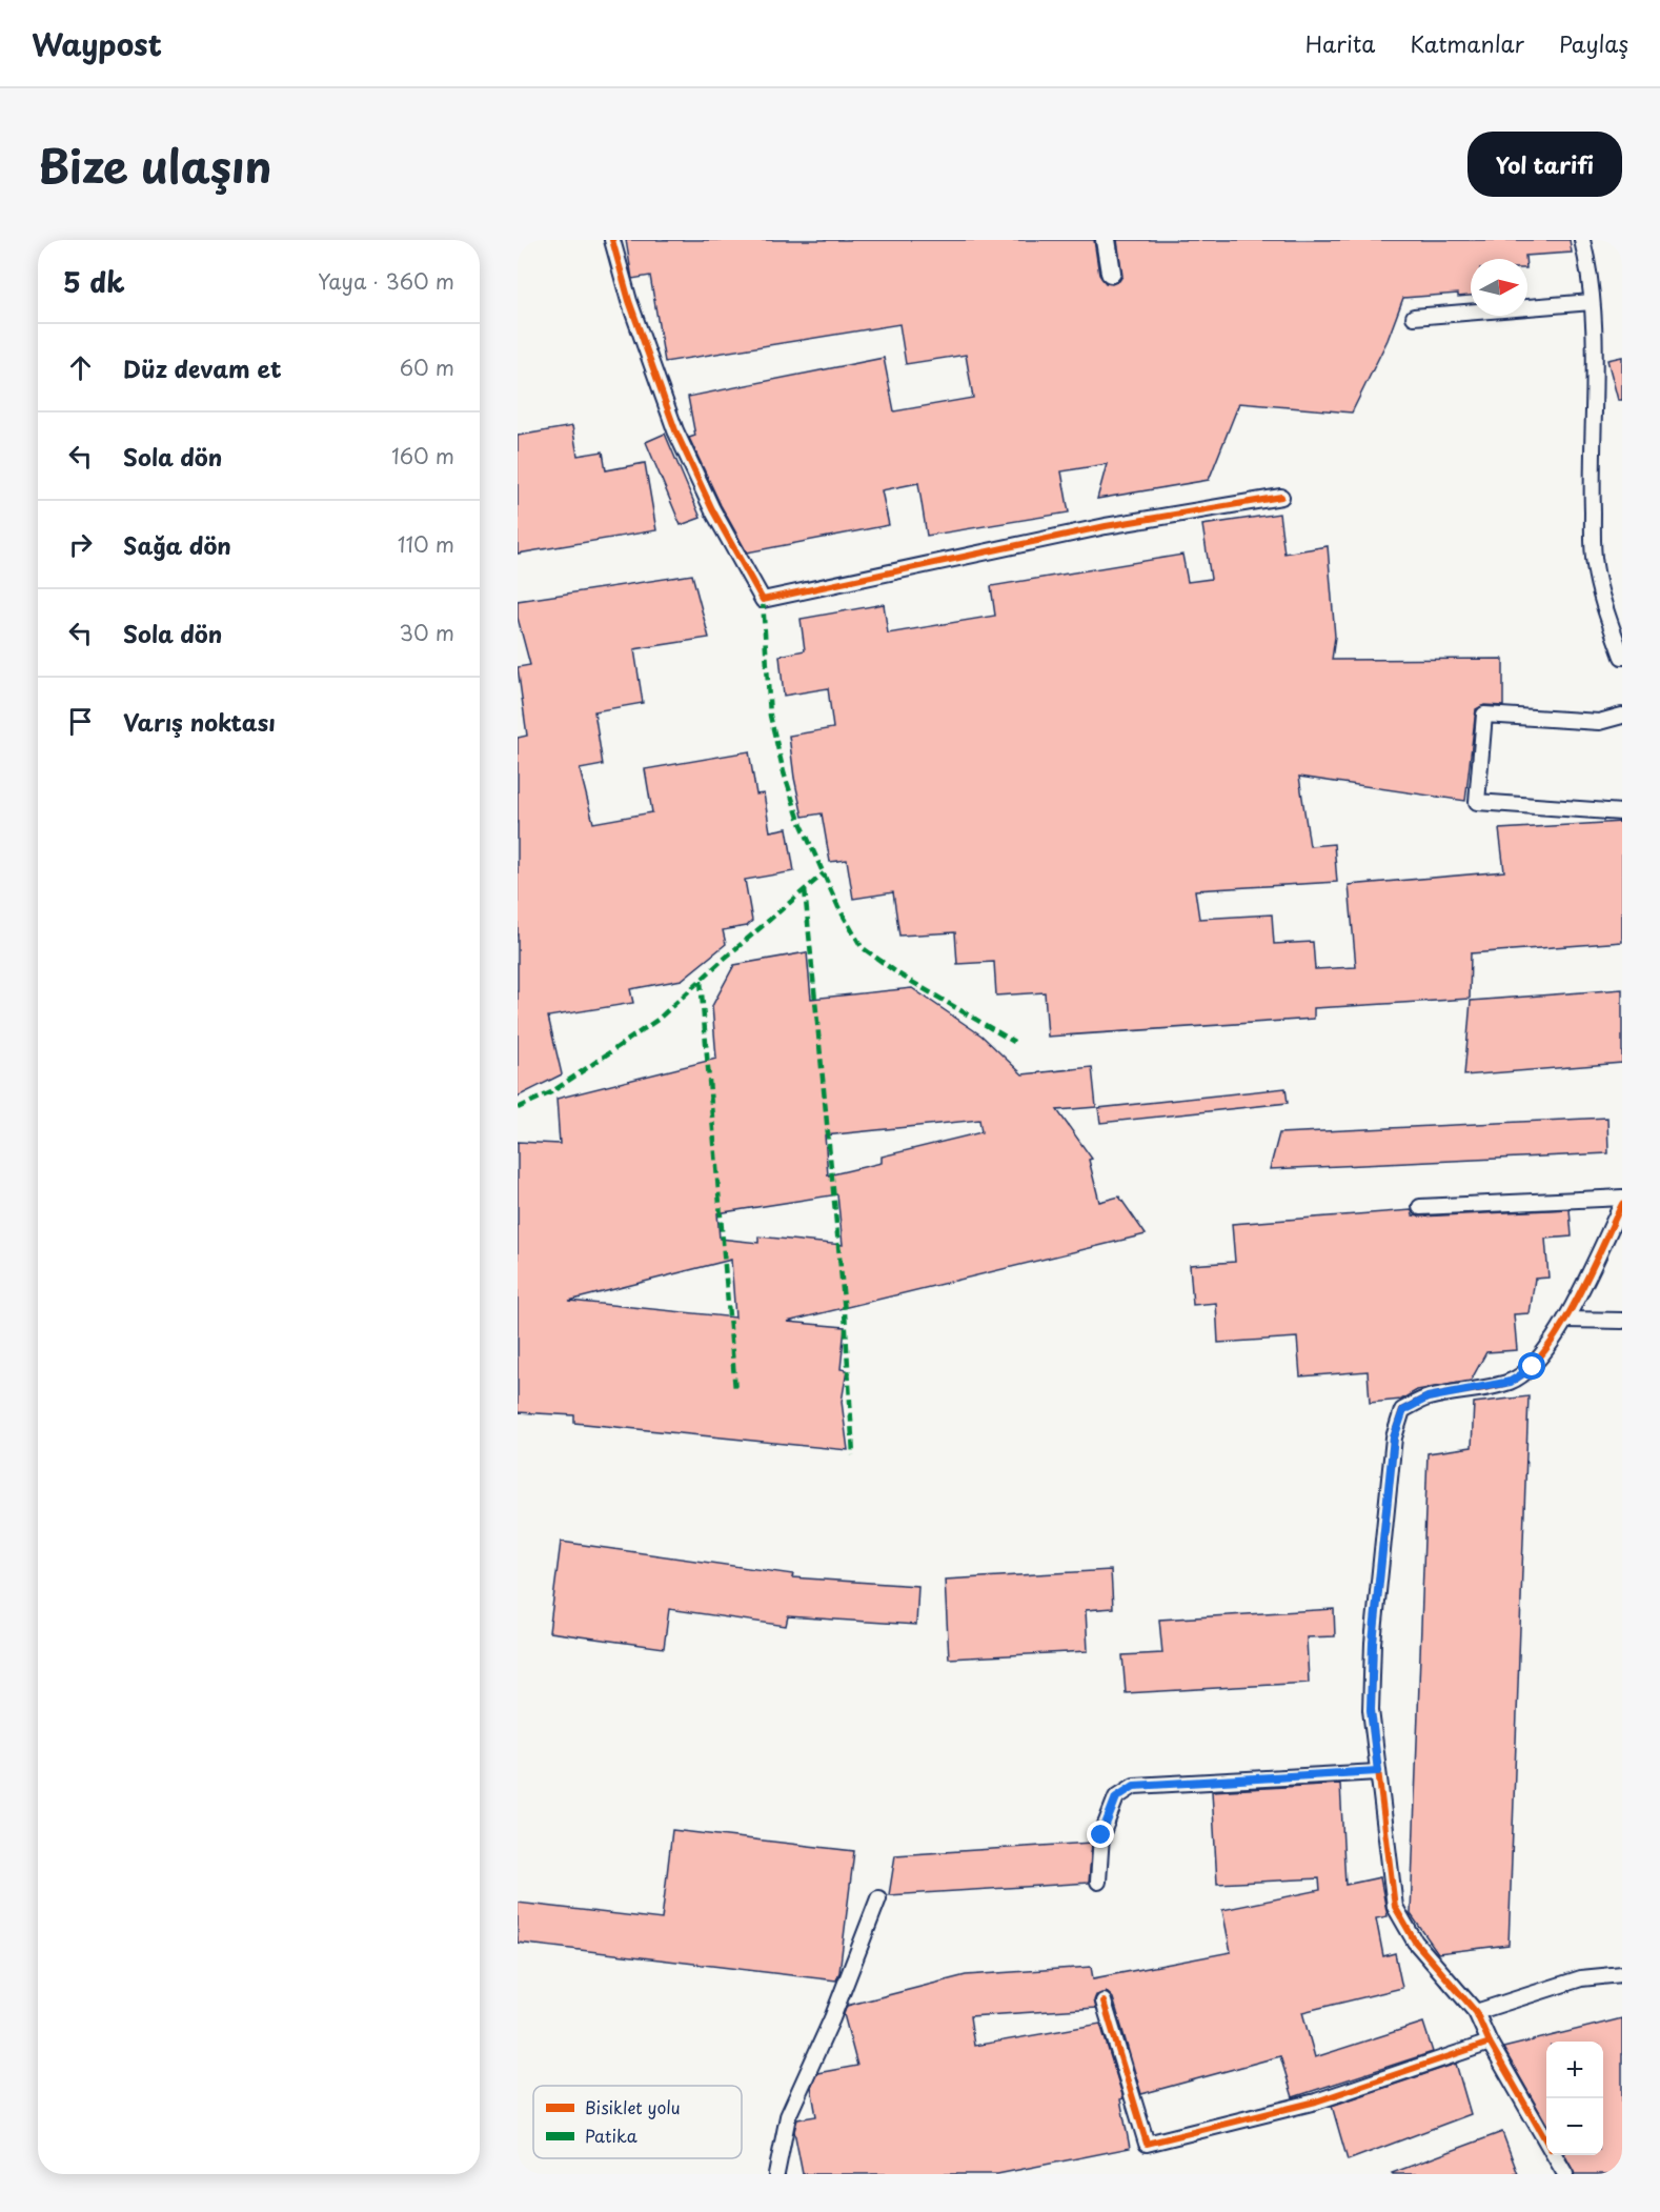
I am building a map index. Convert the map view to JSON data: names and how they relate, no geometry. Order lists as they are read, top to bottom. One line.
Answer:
{"legend":["Bisiklet yolu","Patika"],"north":"right","page":{"header":"Waypost","nav":["Harita","Katmanlar","Paylaş"],"title":"Bize ulaşın","buttons":"Yol tarifi","heading":["5 dk","Yaya · 360 m"],"list":[["Düz devam et","60 m"],["Sola dön","160 m"],["Sağa dön","110 m"],["Sola dön","30 m"],"Varış noktası"],"map_buttons":["+","−"]}}
